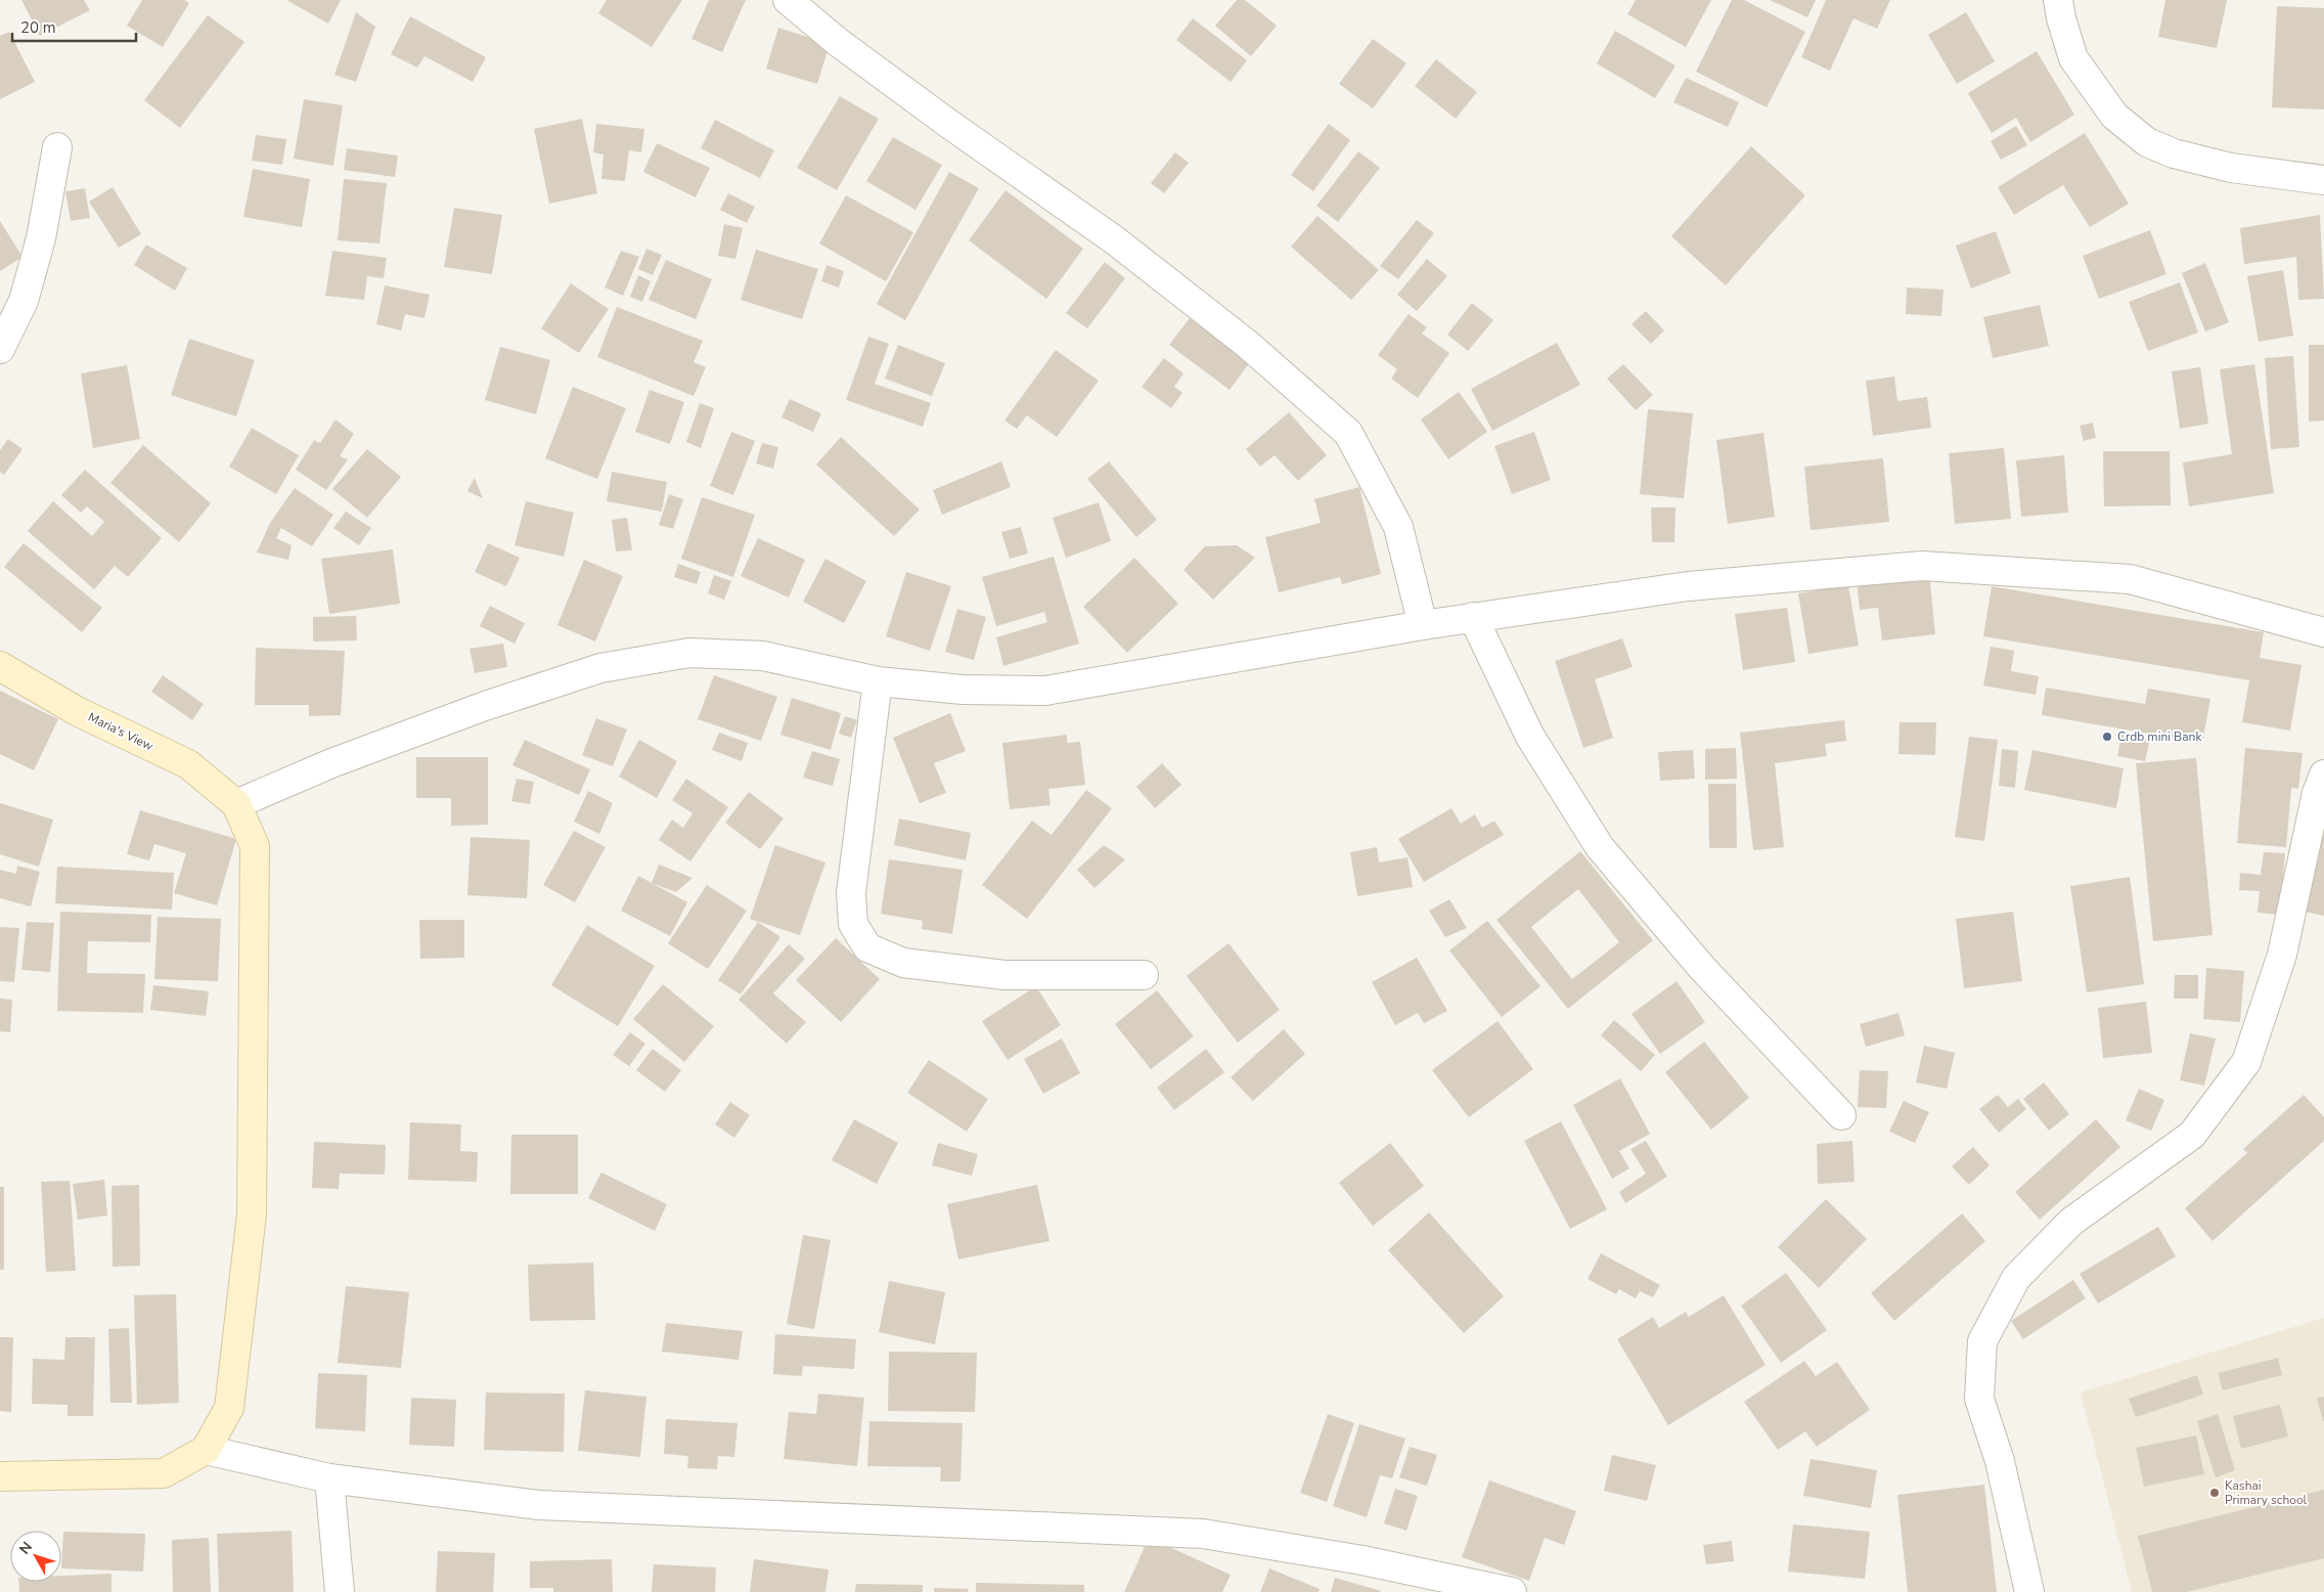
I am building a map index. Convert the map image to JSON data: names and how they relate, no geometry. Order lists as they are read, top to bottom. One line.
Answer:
{"streets":{"street":["Maria's View"]},"places":["Crdb mini Bank","Kashai Primary school"],"scale_bar":"20 m","north":"top left"}
